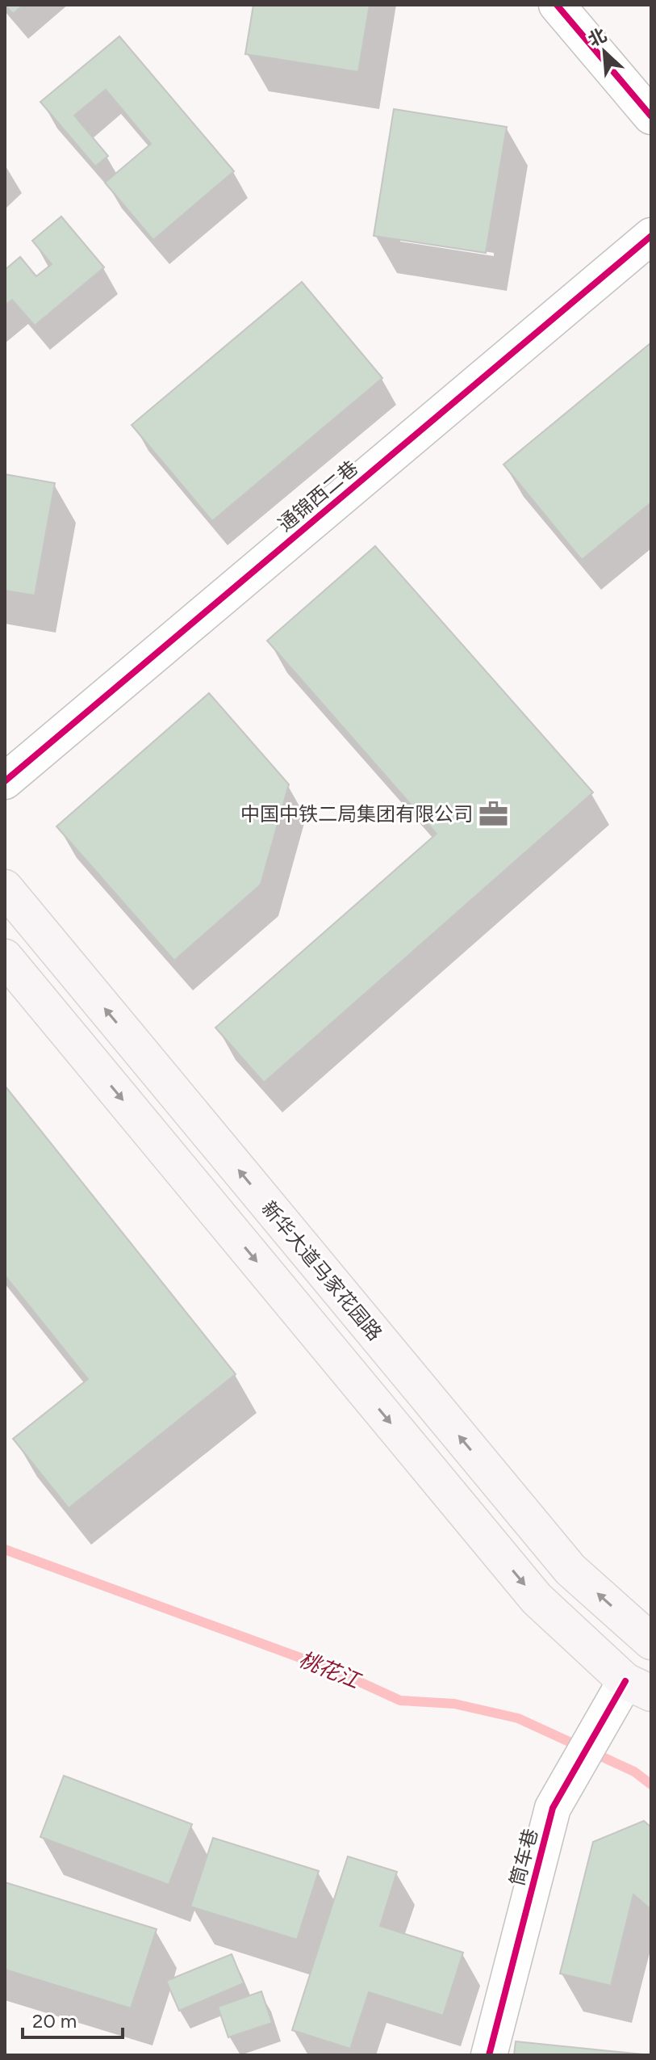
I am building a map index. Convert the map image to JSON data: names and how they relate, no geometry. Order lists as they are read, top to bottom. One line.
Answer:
{"streets":{"main road":["新华大道马家花园路"],"street":["通锦西二巷","筒车巷"]},"water":["桃花江"],"places":{"office":["中国中铁二局集团有限公司"]},"scale_bar":"20 m","north":"top left"}
